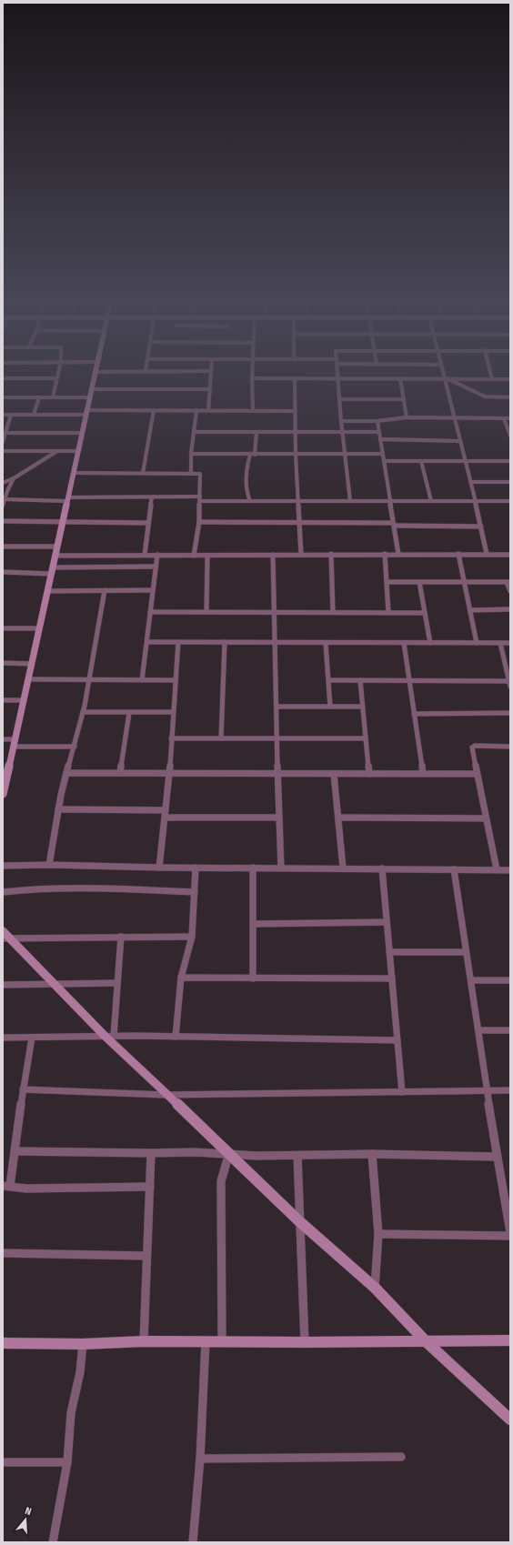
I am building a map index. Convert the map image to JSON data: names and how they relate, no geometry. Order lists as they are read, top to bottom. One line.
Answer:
{"north":"top"}
